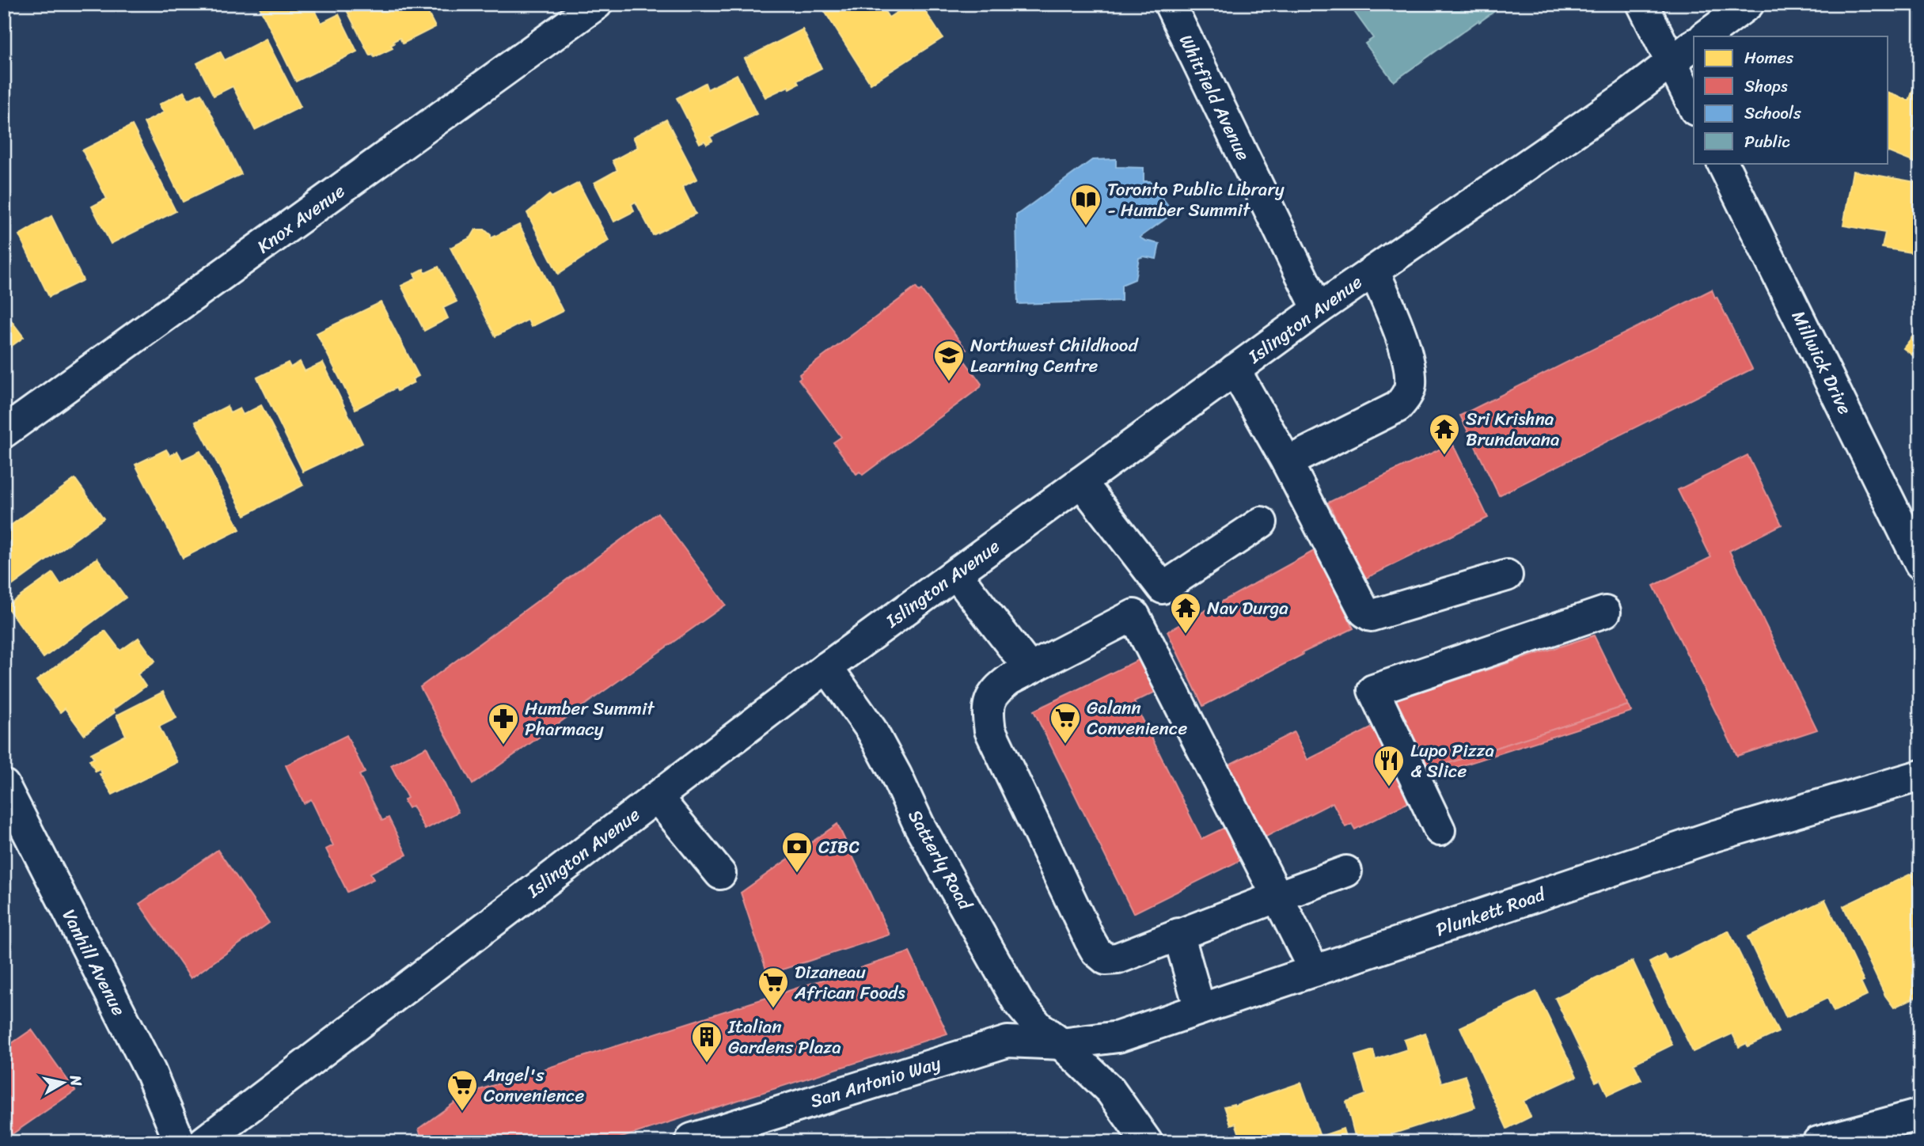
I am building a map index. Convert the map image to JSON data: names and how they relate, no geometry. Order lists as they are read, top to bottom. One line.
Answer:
{"streets":{"street":["Whitfield Avenue","Knox Avenue","Islington Avenue","Millwick Drive","Satterly Road","Plunkett Road","Vanhill Avenue","San Antonio Way"]},"crossings":[["Whitfield Avenue","Islington Avenue"],["Islington Avenue","Satterly Road"],["Satterly Road","Plunkett Road"],["Satterly Road","San Antonio Way"],["Plunkett Road","San Antonio Way"]],"places":{"library":["Toronto Public Library - Humber Summit"],"school or university":["Northwest Childhood Learning Centre"],"temple":["Sri Krishna Brundavana","Nav Durga"],"supermarket":["Galann Convenience","Dizaneau African Foods","Angel's Convenience"],"pharmacy":["Humber Summit Pharmacy"],"restaurant":["Lupo Pizza & Slice"],"bank":["CIBC"],"building":["Italian Gardens Plaza"]},"legend":["Homes","Shops","Schools","Public"],"north":"right"}
